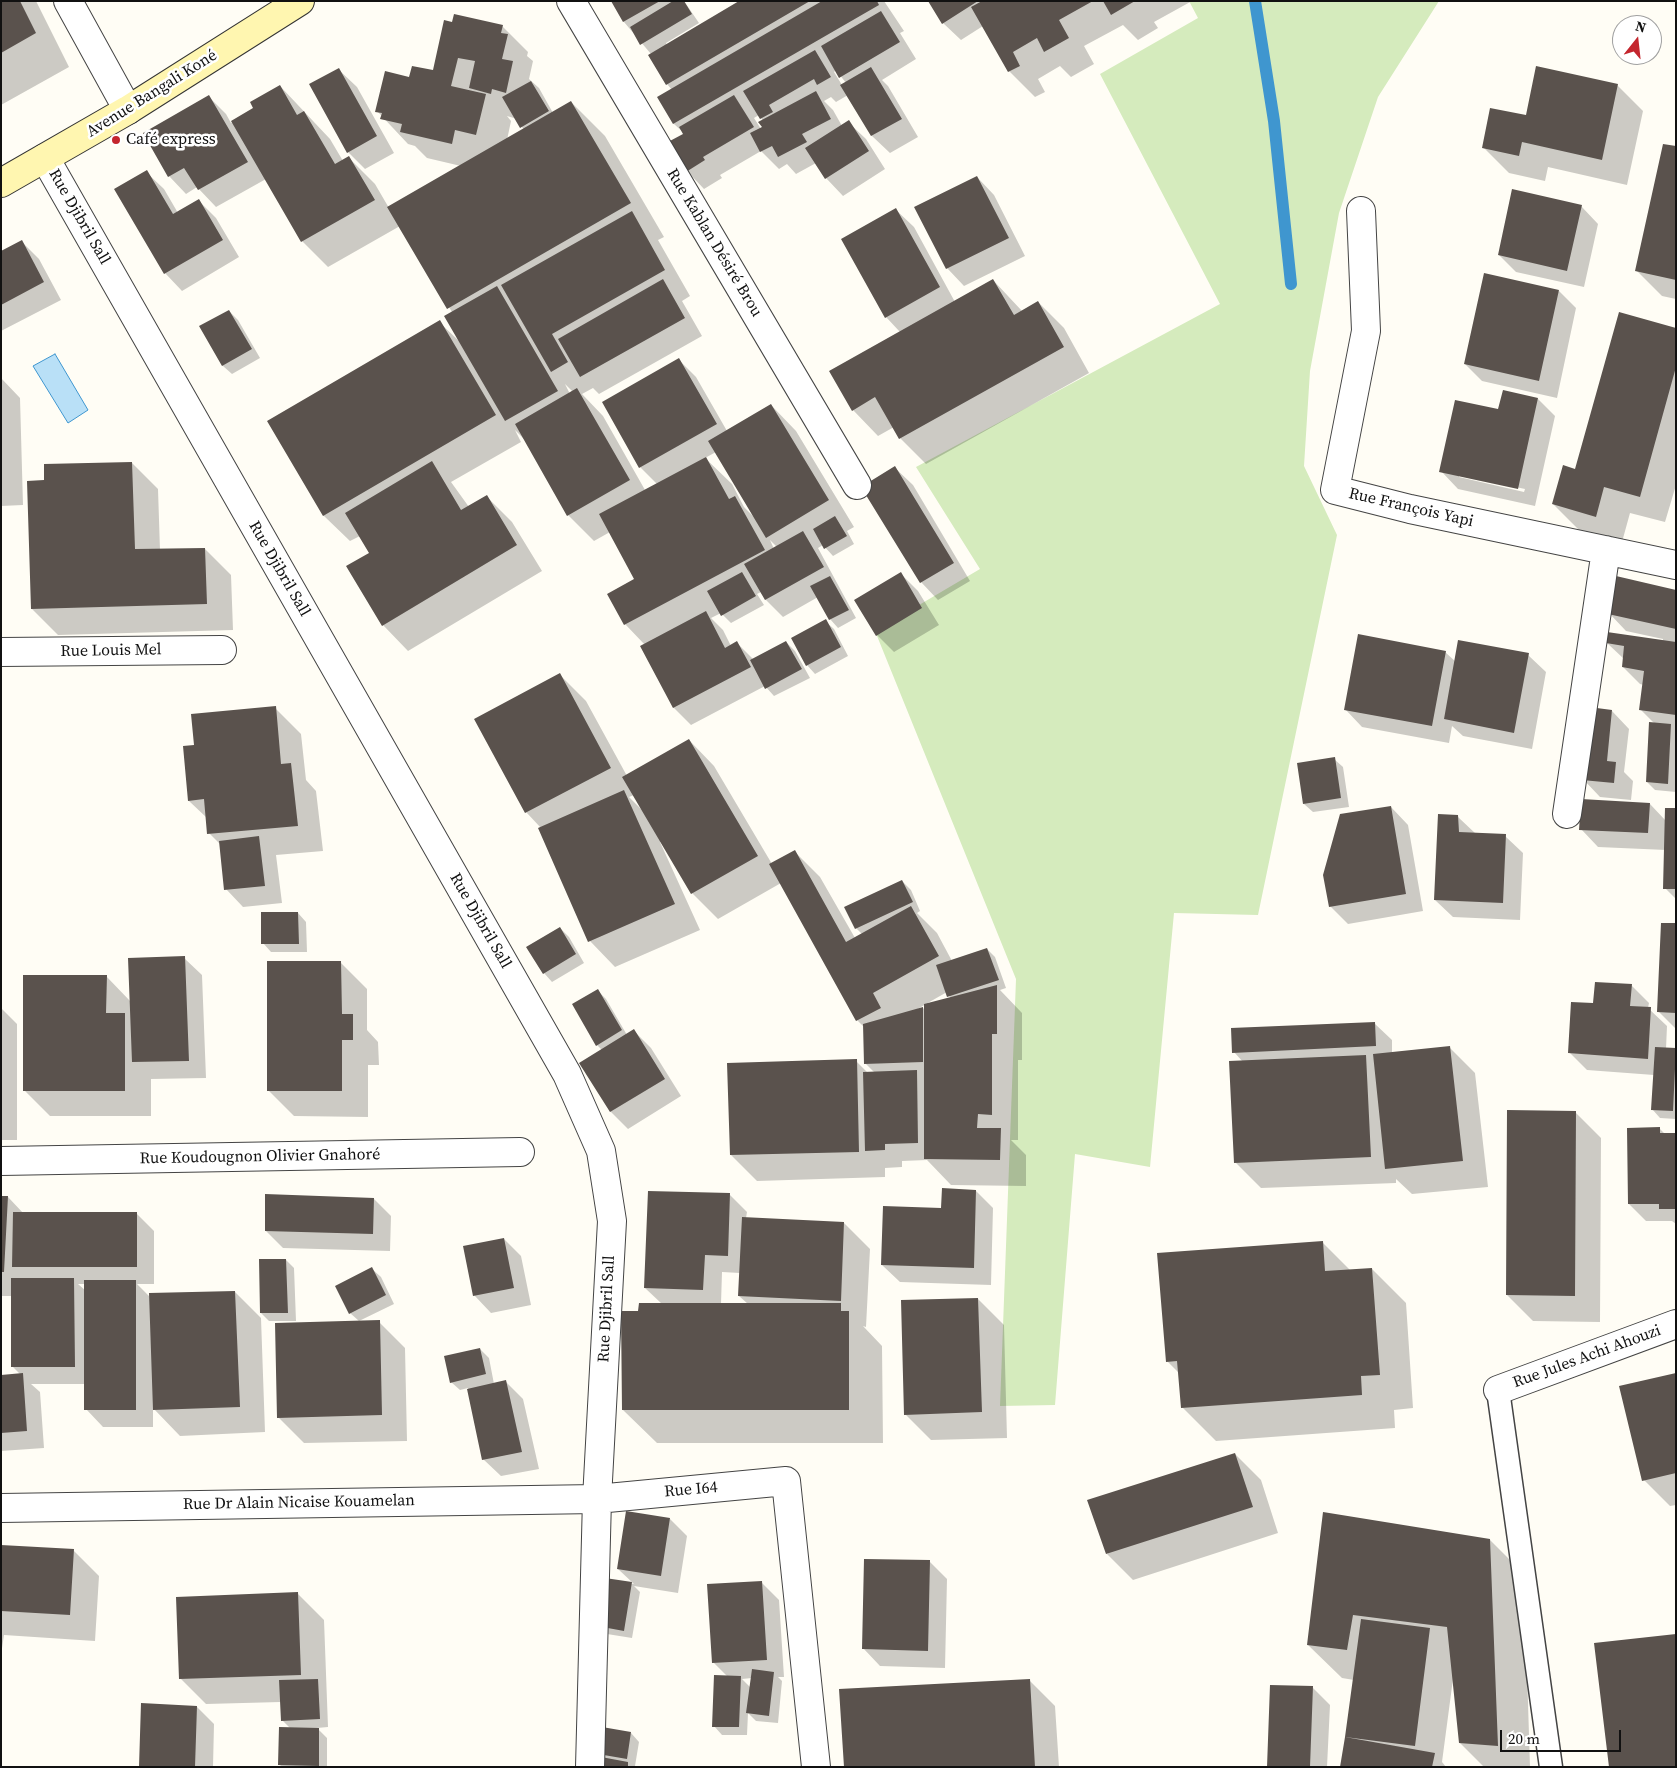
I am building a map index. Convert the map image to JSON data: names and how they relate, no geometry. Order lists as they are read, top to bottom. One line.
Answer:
{"streets":{"street":["Avenue Bangali Koné","Rue Djibril Sall","Rue Kablan Désiré Brou","Rue François Yapi","Rue Louis Mel","Rue Koudougnon Olivier Gnahoré","Rue Jules Achi Ahouzi","Rue I64","Rue Dr Alain Nicaise Kouamelan"]},"crossings":[["Avenue Bangali Koné","Rue Djibril Sall"],["Rue Djibril Sall","Rue I64"],["Rue Djibril Sall","Rue Dr Alain Nicaise Kouamelan"],["Rue I64","Rue Dr Alain Nicaise Kouamelan"]],"places":["Café express"],"scale_bar":"20 m","north":"top"}
